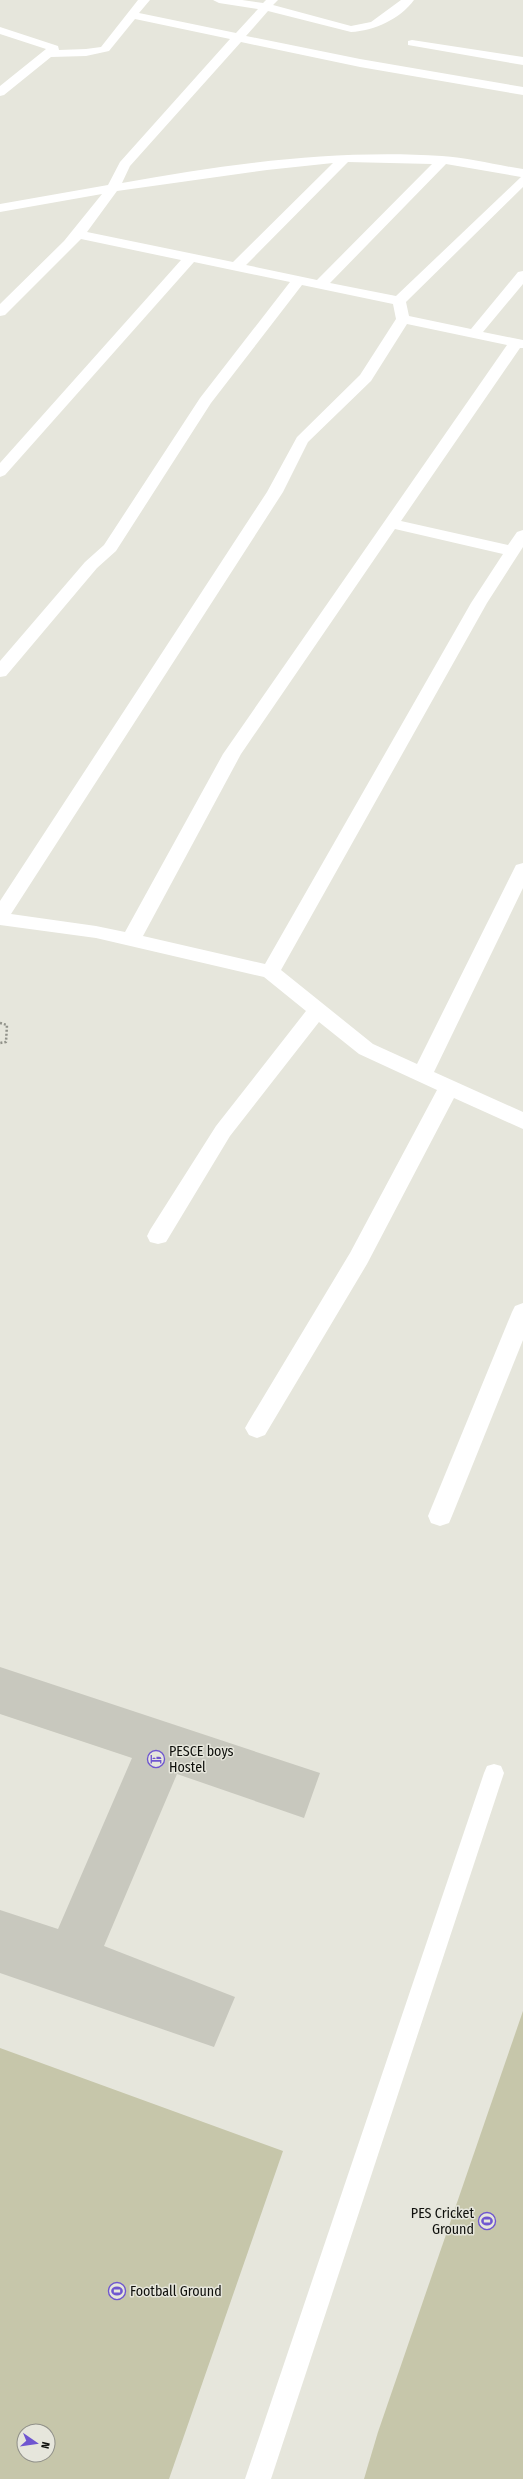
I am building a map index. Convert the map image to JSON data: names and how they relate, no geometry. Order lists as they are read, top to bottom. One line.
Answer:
{"places":{"hotel":["PESCE boys Hostel"],"sports":["PES Cricket Ground","Football Ground"]},"north":"right"}
